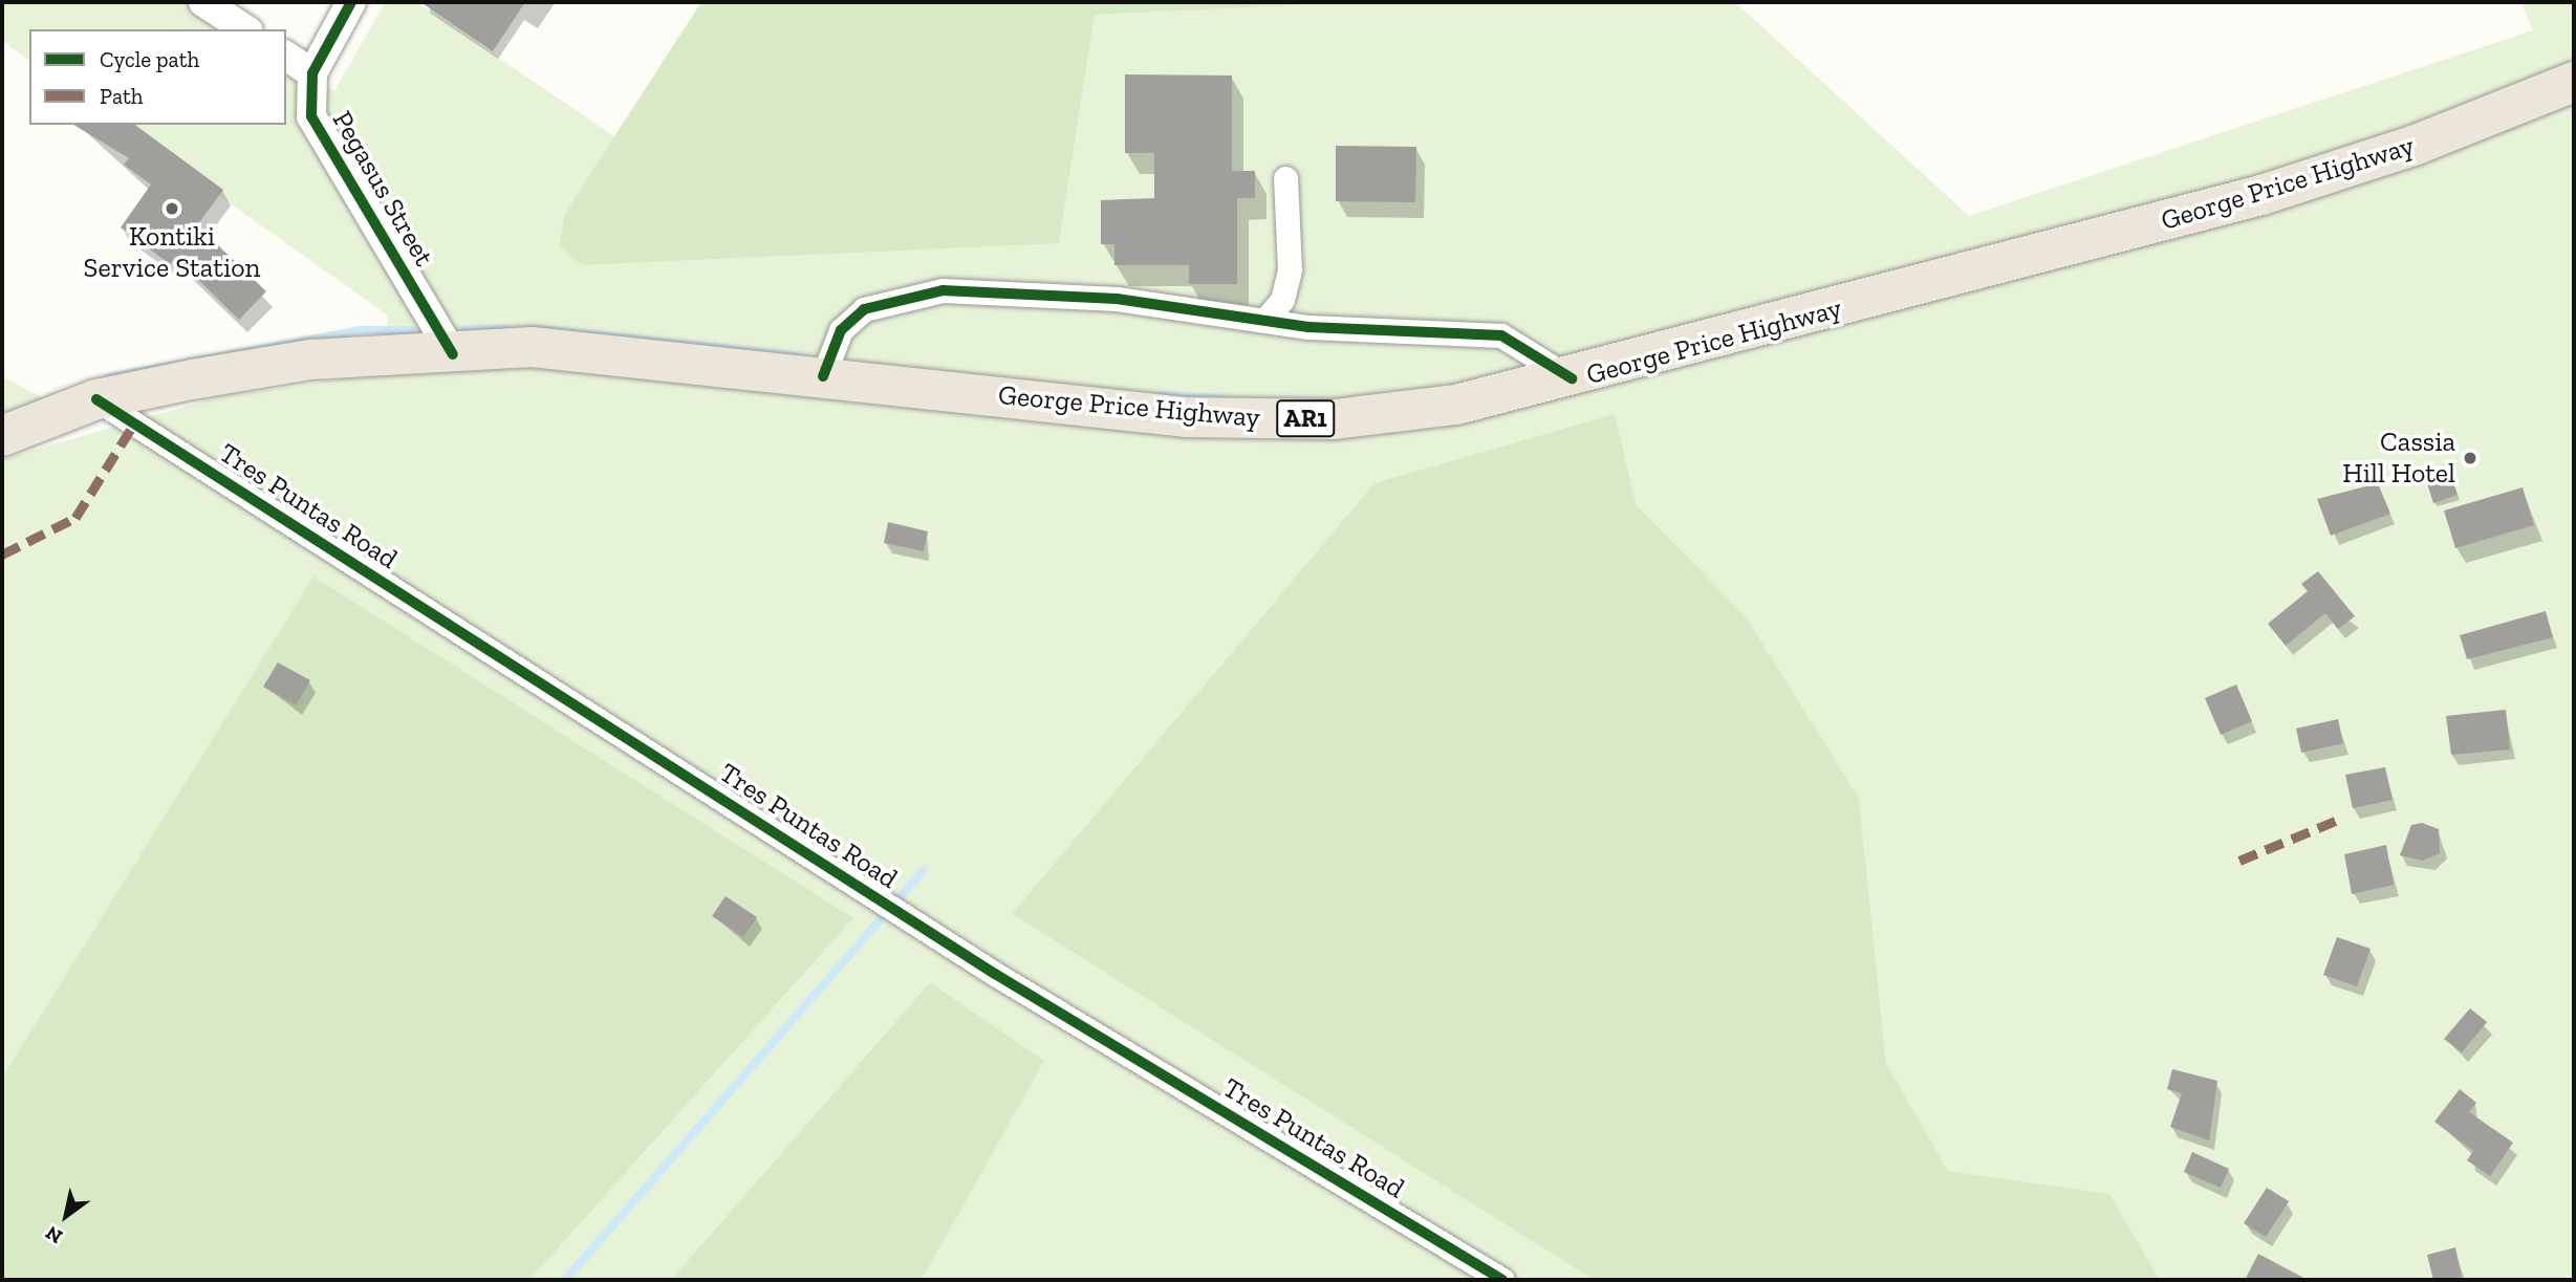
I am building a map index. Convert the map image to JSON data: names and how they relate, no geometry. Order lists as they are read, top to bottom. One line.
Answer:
{"streets":{"highway":["George Price Highway","AR1"],"street":["Pegasus Street","Tres Puntas Road"]},"crossings":[["George Price Highway","Pegasus Street"],["George Price Highway","Tres Puntas Road"]],"places":["Kontiki Service Station","Cassia Hill Hotel"],"legend":["Cycle path","Path"],"north":"bottom left"}
